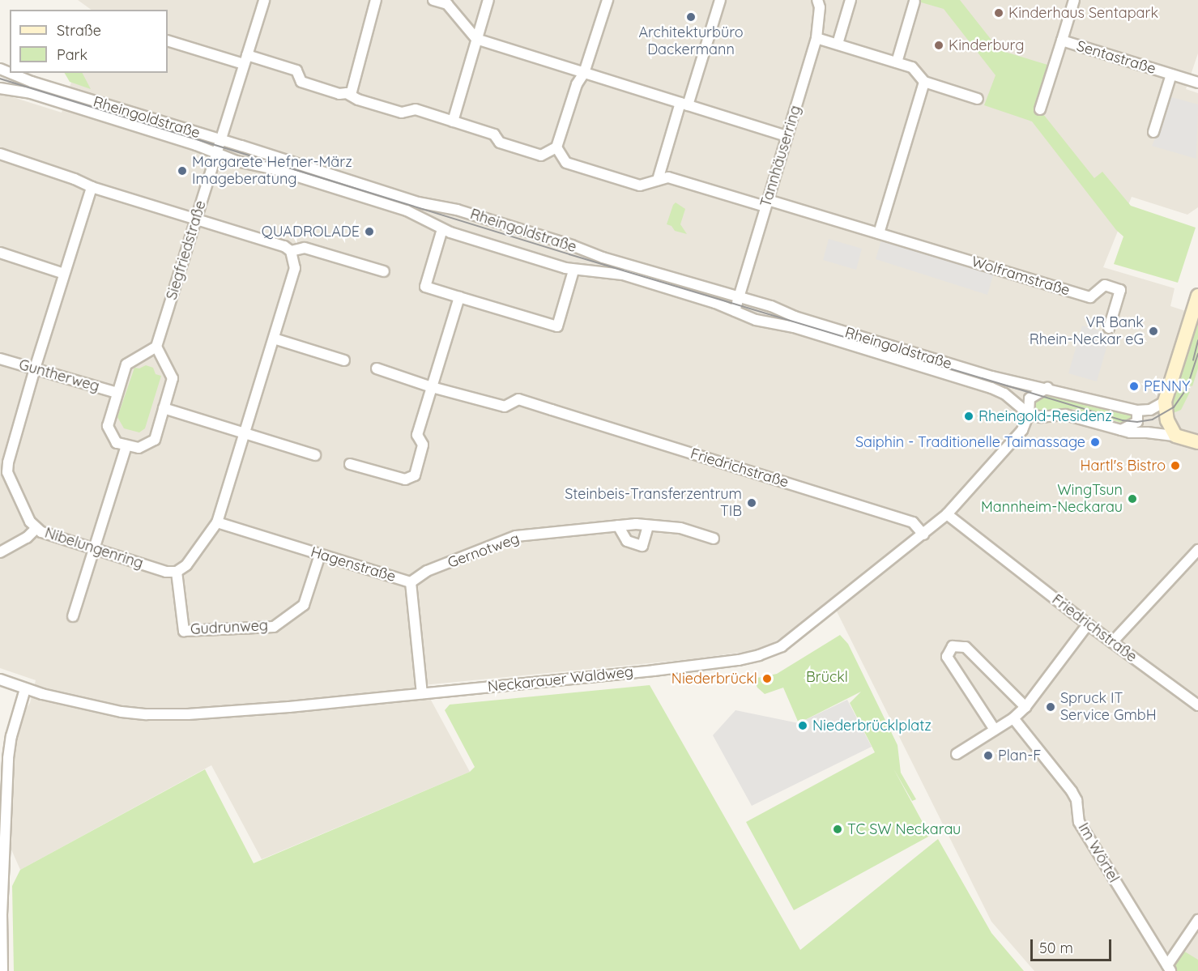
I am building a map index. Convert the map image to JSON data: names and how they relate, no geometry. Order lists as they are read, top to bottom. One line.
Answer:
{"streets":{"street":["Sentastraße","Rheingoldstraße","Tannhäuserring","Siegfriedstraße","Wolframstraße","Guntherweg","Friedrichstraße","Nibelungenring","Gernotweg","Hagenstraße","Gudrunweg","Neckarauer Waldweg","Im Wörtel"]},"crossings":[["Rheingoldstraße","Tannhäuserring"],["Rheingoldstraße","Siegfriedstraße"],["Rheingoldstraße","Neckarauer Waldweg"],["Tannhäuserring","Wolframstraße"],["Guntherweg","Nibelungenring"],["Friedrichstraße","Neckarauer Waldweg"],["Nibelungenring","Gudrunweg"],["Gernotweg","Hagenstraße"],["Hagenstraße","Gudrunweg"],["Hagenstraße","Neckarauer Waldweg"]],"parks":["Brückl"],"places":["Kinderhaus Sentapark","Architekturbüro Dackermann","Kinderburg","Margarete Hefner-März Imageberatung","QUADROLADE","VR Bank Rhein-Neckar eG","PENNY","Rheingold-Residenz","Saiphin - Traditionelle Taimassage","Hartl's Bistro","WingTsun Mannheim-Neckarau","Steinbeis-Transferzentrum TIB","Niederbrückl","Spruck IT Service GmbH","Niederbrücklplatz","Plan-F","TC SW Neckarau"],"legend":["Straße","Park"],"scale_bar":"50 m"}
